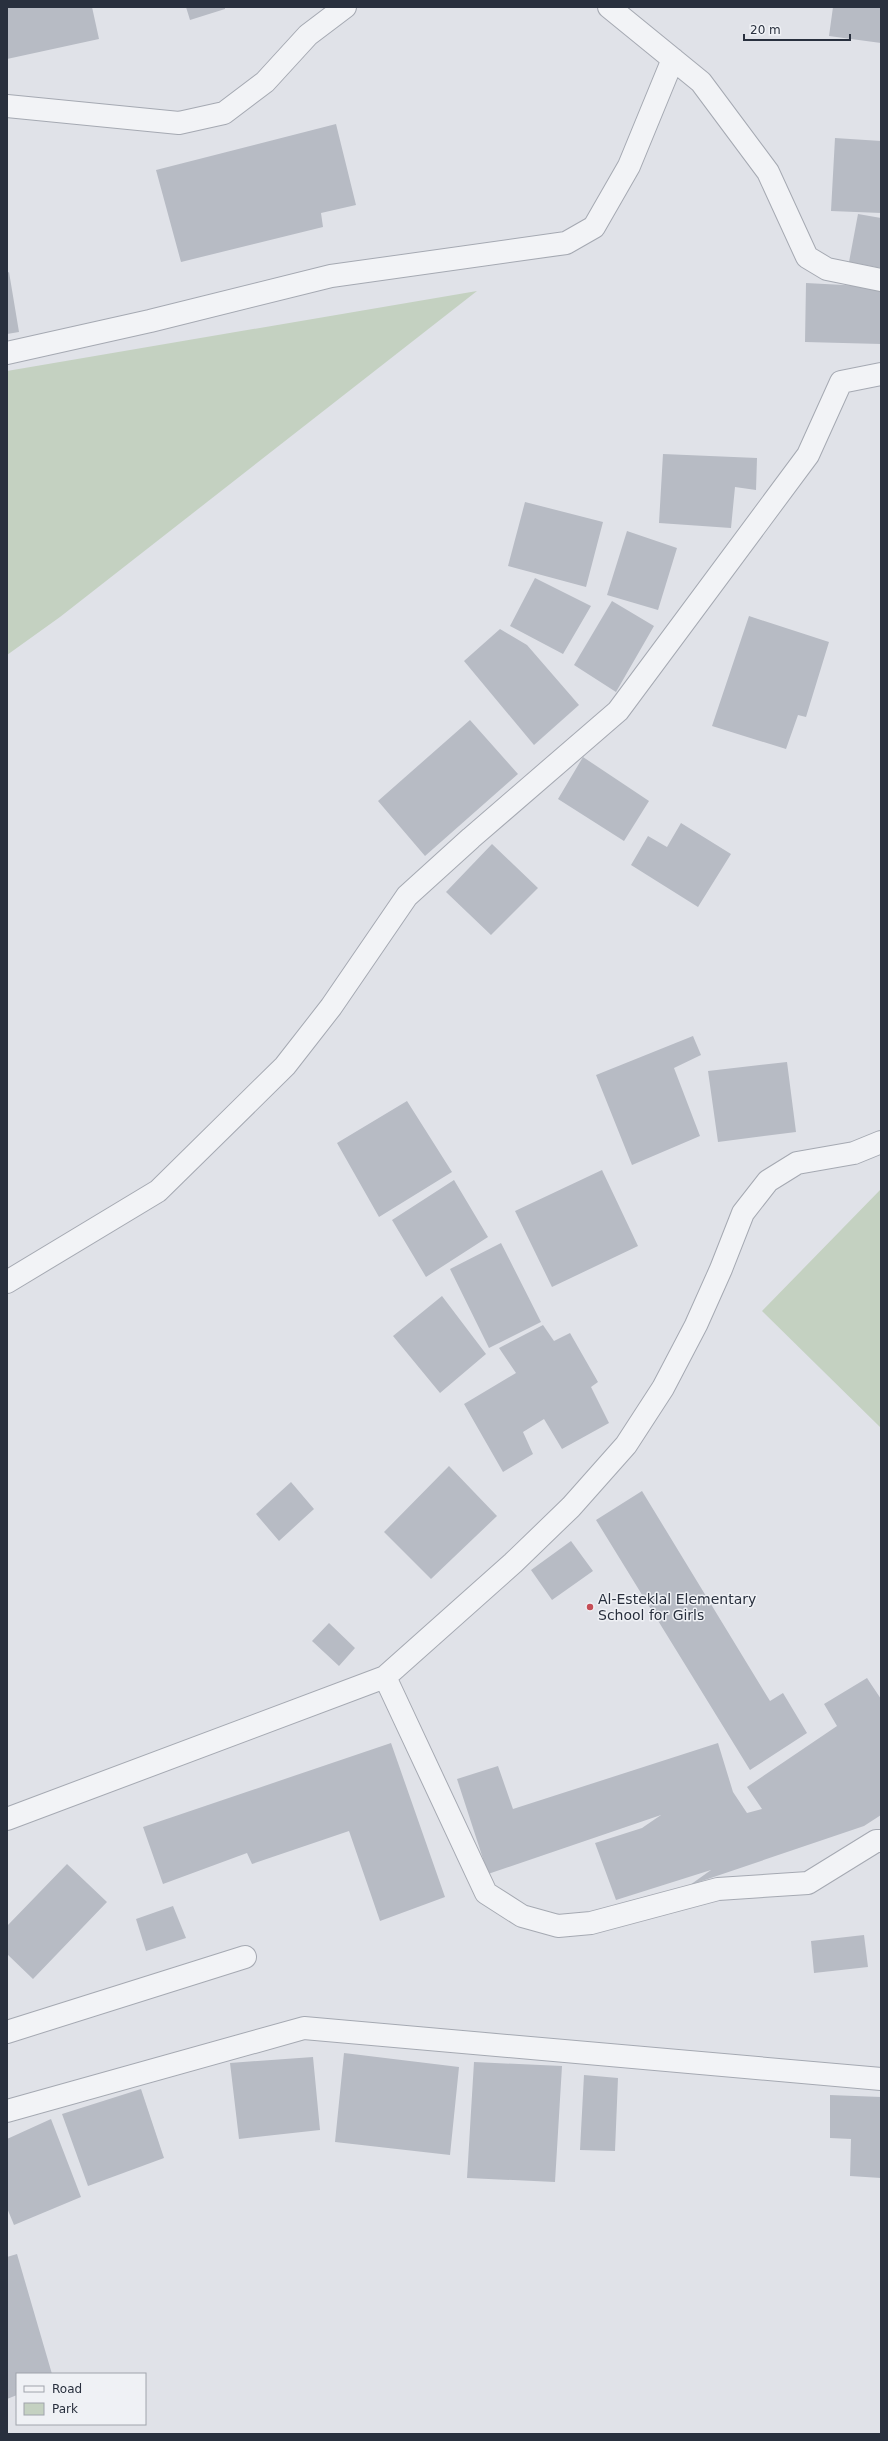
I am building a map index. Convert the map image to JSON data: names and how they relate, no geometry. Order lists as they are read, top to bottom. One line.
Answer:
{"places":["Al-Esteklal Elementary School for Girls"],"legend":["Road","Park"],"scale_bar":"20 m"}
